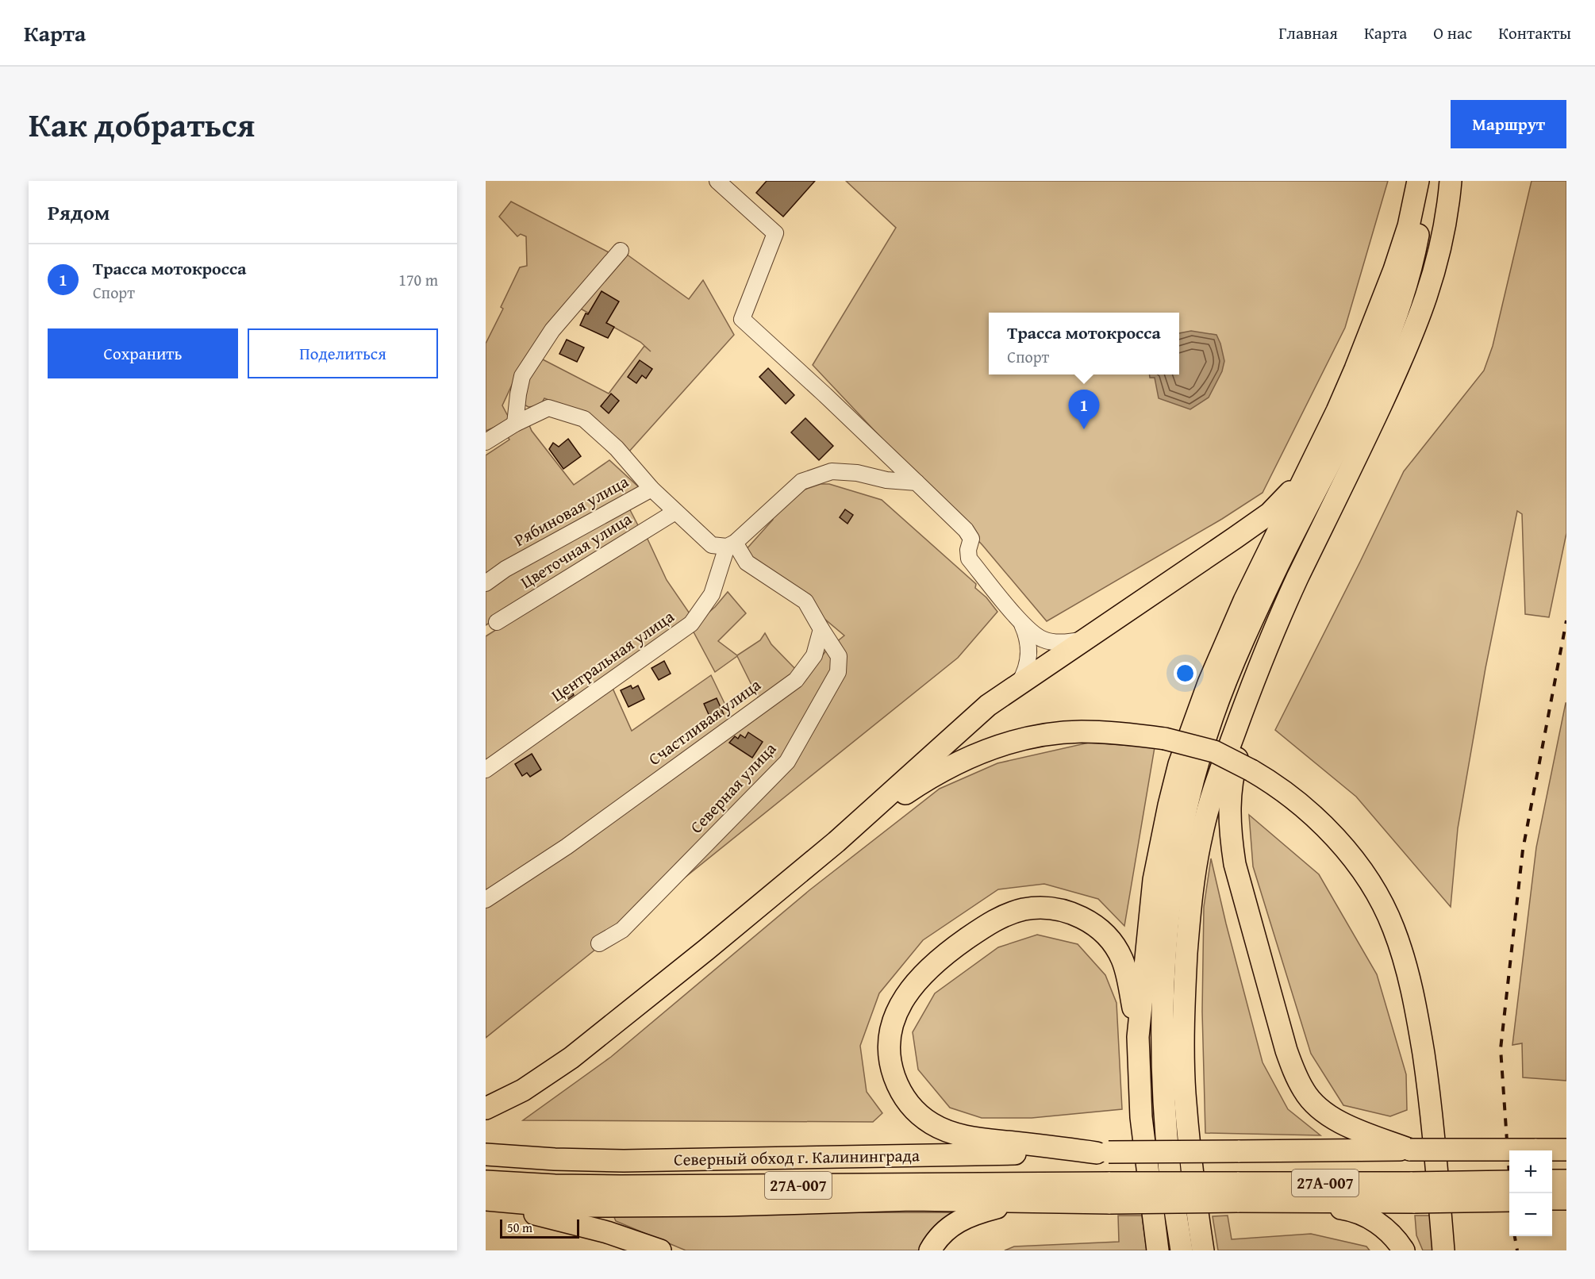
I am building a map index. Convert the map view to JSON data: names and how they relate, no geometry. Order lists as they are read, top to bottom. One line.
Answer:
{"streets":{"highway":["Северный обход г. Калининграда","27А-007"],"street":["Рябиновая улица","Цветочная улица","Центральная улица","Счастливая улица","Северная улица"]},"crossings":[["Счастливая улица","Северная улица"],["Северный обход г. Калининграда","27А-007"]],"scale_bar":"50 m","page":{"header":"Карта","nav":["Главная","Карта","О нас","Контакты"],"title":"Как добраться","buttons":["Маршрут",["Сохранить","Поделиться"]],"heading":"Рядом","list":[{"mark":"1","name":"Трасса мотокросса","note":"Спорт","value":"170 m"}],"popup":["Трасса мотокросса","Спорт"],"pins":"1","map_buttons":["+","−"],"scale":"50 m"}}
